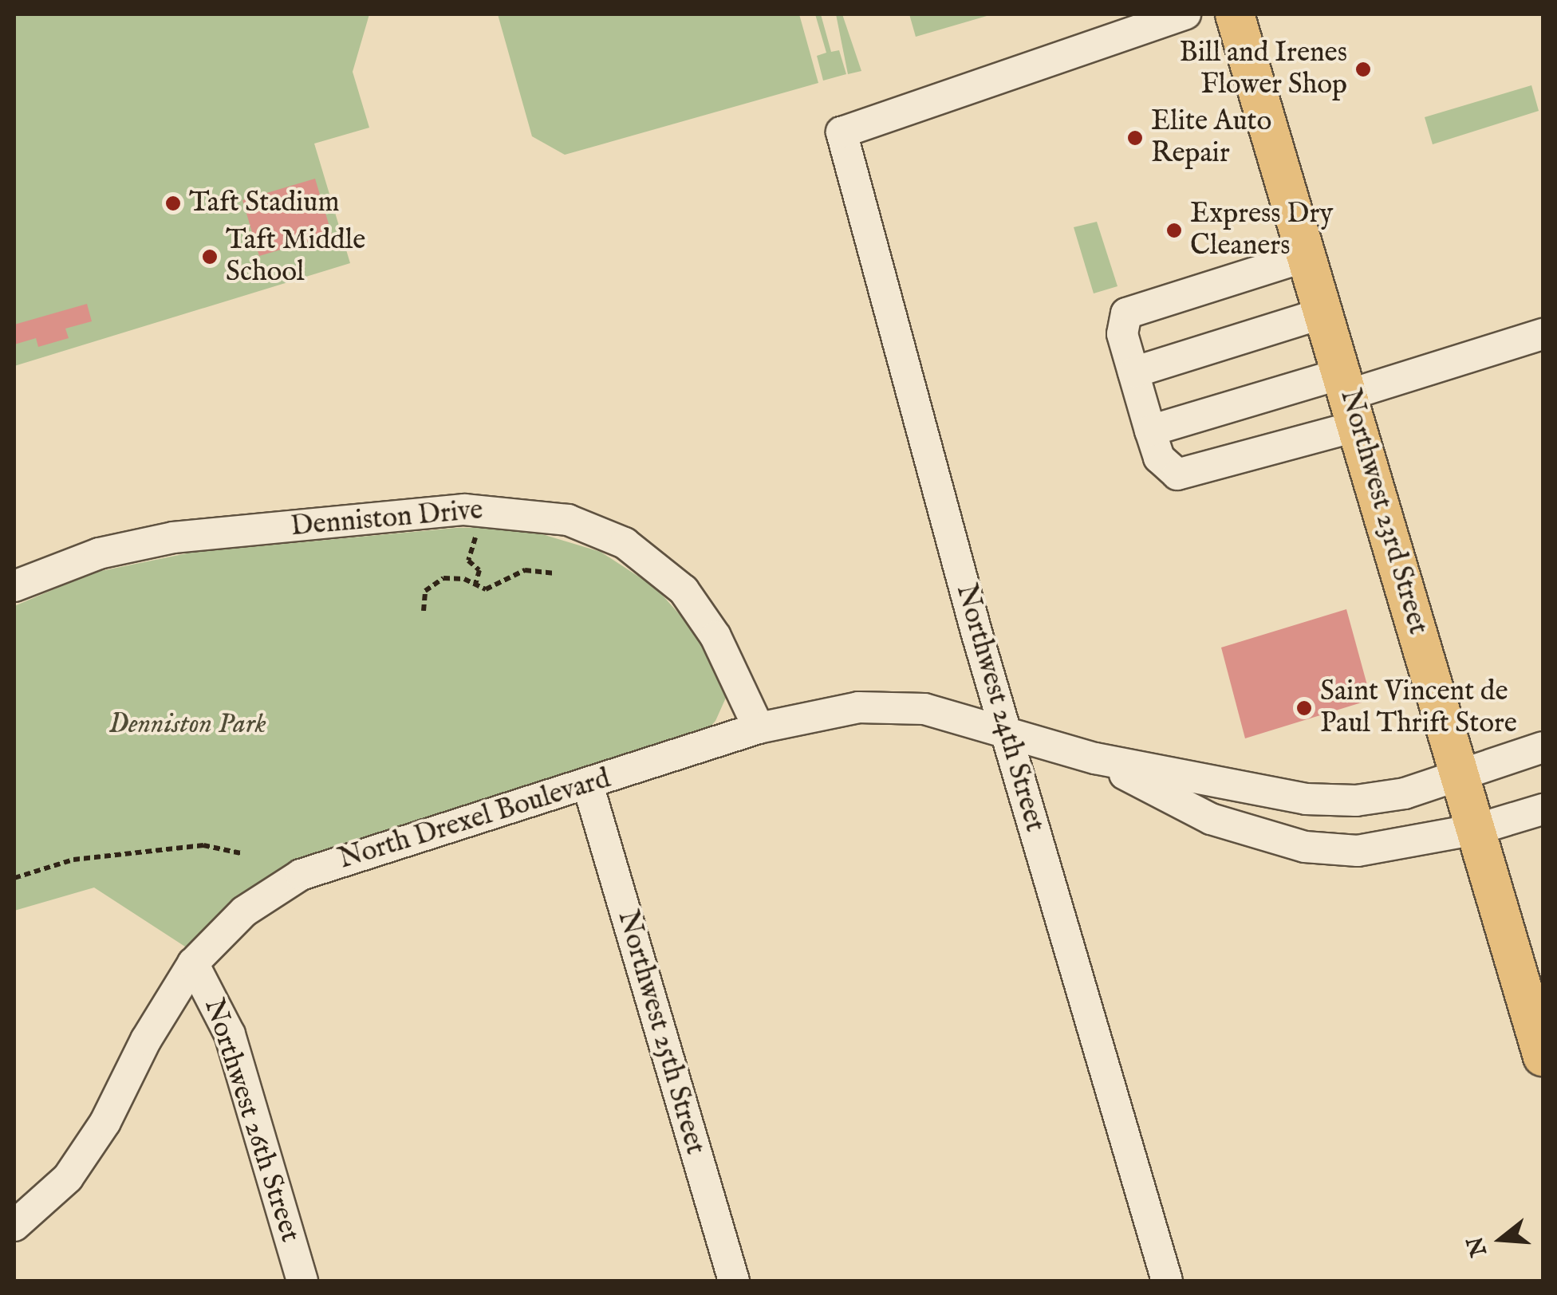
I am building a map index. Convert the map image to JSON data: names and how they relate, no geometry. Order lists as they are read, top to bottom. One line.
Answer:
{"streets":{"main road":["Northwest 23rd Street"],"street":["Denniston Drive","Northwest 24th Street","North Drexel Boulevard","Northwest 25th Street","Northwest 26th Street"]},"crossings":[["Northwest 23rd Street","North Drexel Boulevard"],["Denniston Drive","North Drexel Boulevard"],["Northwest 24th Street","North Drexel Boulevard"],["North Drexel Boulevard","Northwest 25th Street"],["North Drexel Boulevard","Northwest 26th Street"]],"parks":["Denniston Park"],"places":["Bill and Irenes Flower Shop","Elite Auto Repair","Taft Stadium","Express Dry Cleaners","Taft Middle School","Saint Vincent de Paul Thrift Store"],"north":"left"}
